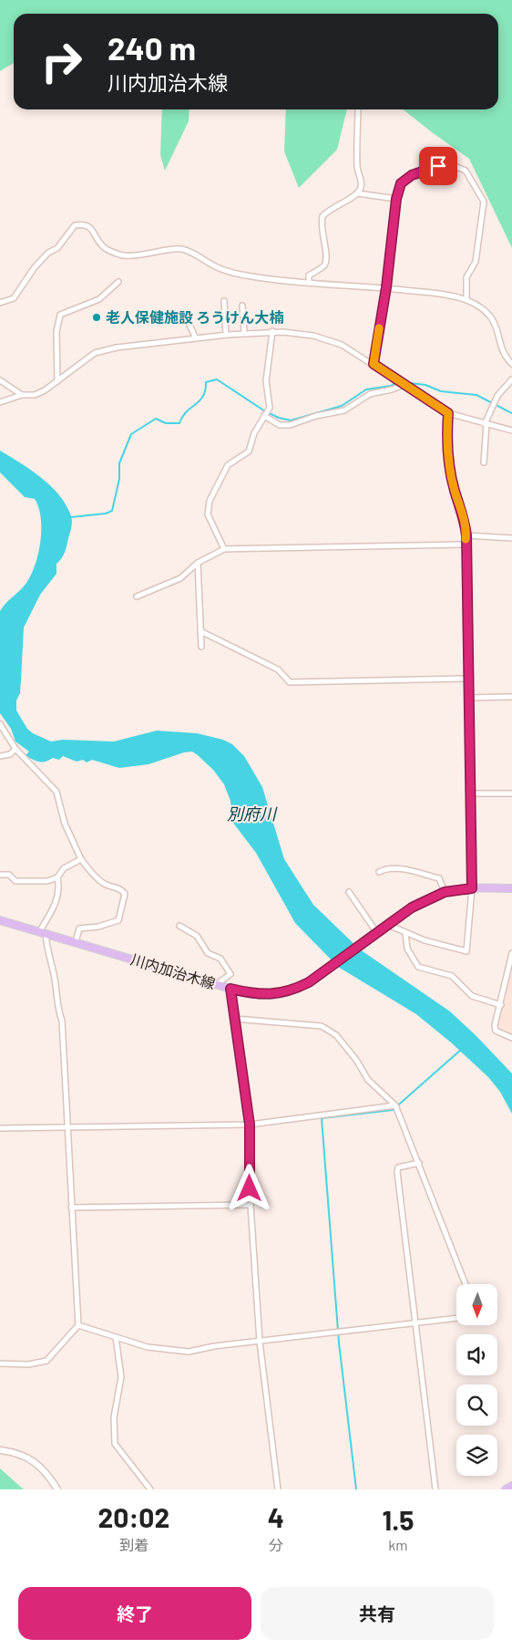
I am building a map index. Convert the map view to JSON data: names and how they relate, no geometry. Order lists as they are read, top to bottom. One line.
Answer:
{"streets":{"main road":["川内加治木線"]},"water":["別府川"],"places":["老人保健施設 ろうけん大楠"],"north":"bottom","page":{"turn":["240 m","川内加治木線"],"eta":["20:02","到着","4","分","1.5","km"],"buttons":["終了","共有"]}}
